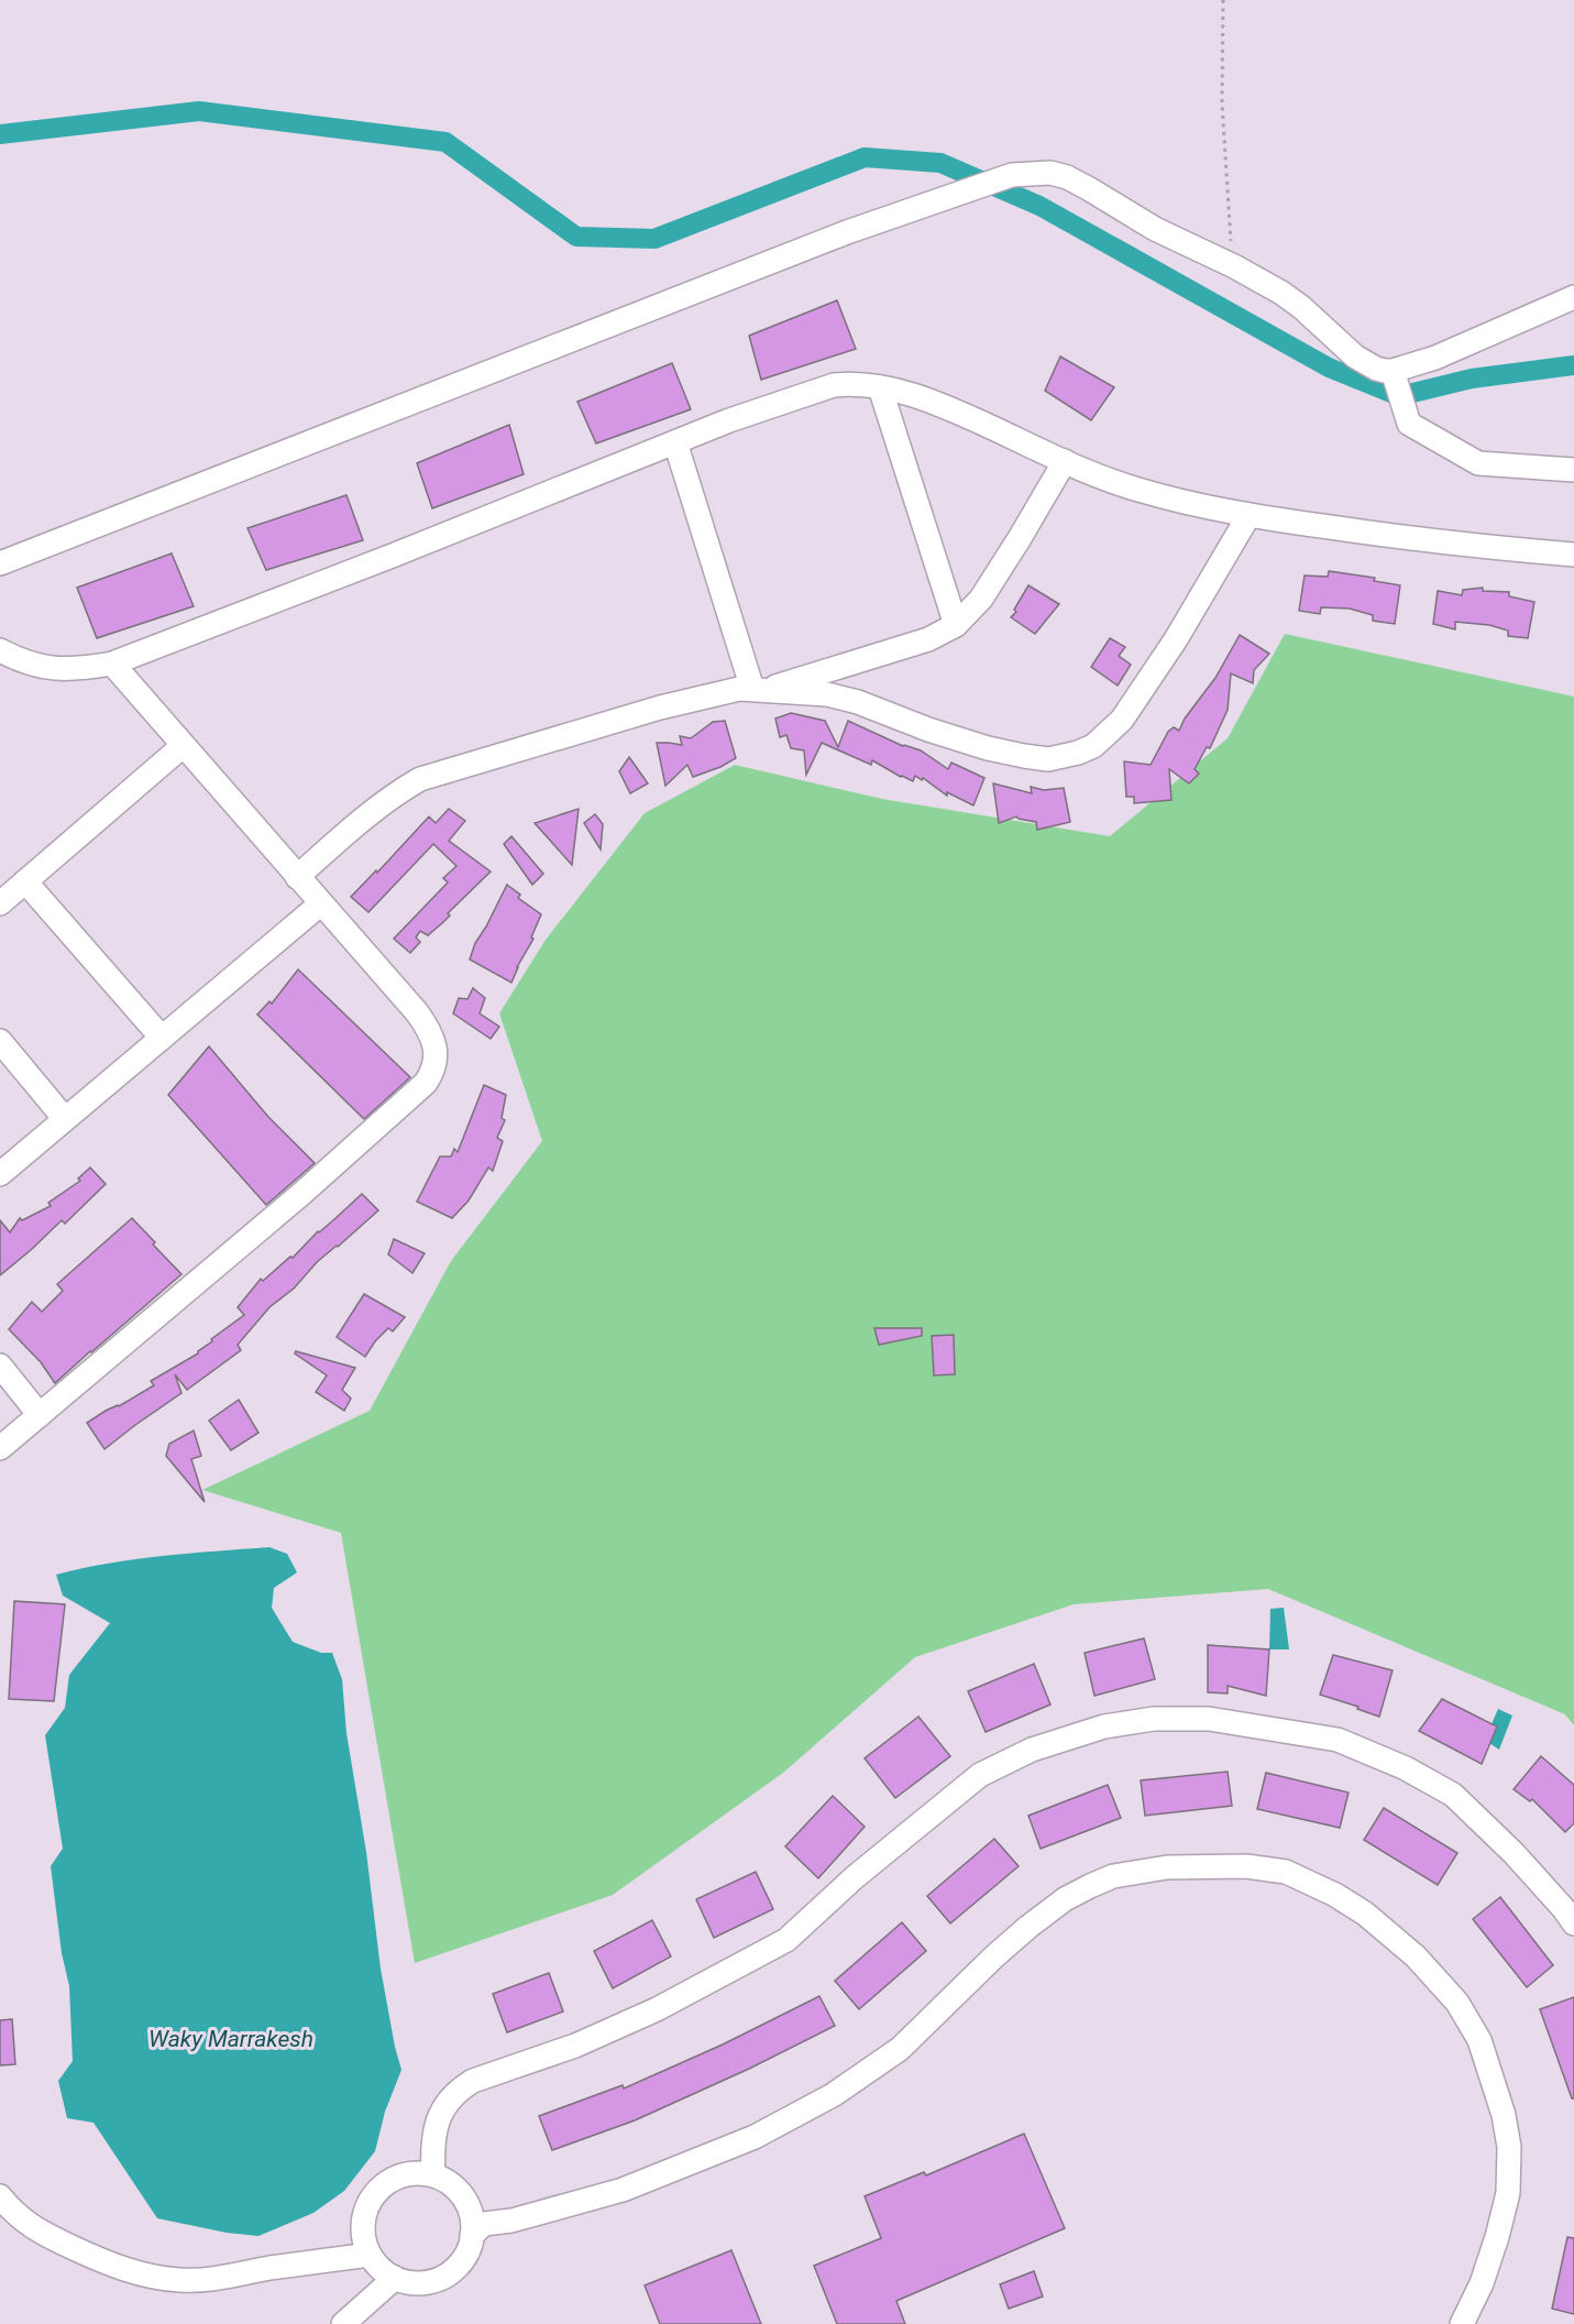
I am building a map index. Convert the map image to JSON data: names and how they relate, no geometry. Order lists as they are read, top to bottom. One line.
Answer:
{"water":["Waky Marrakesh"]}
